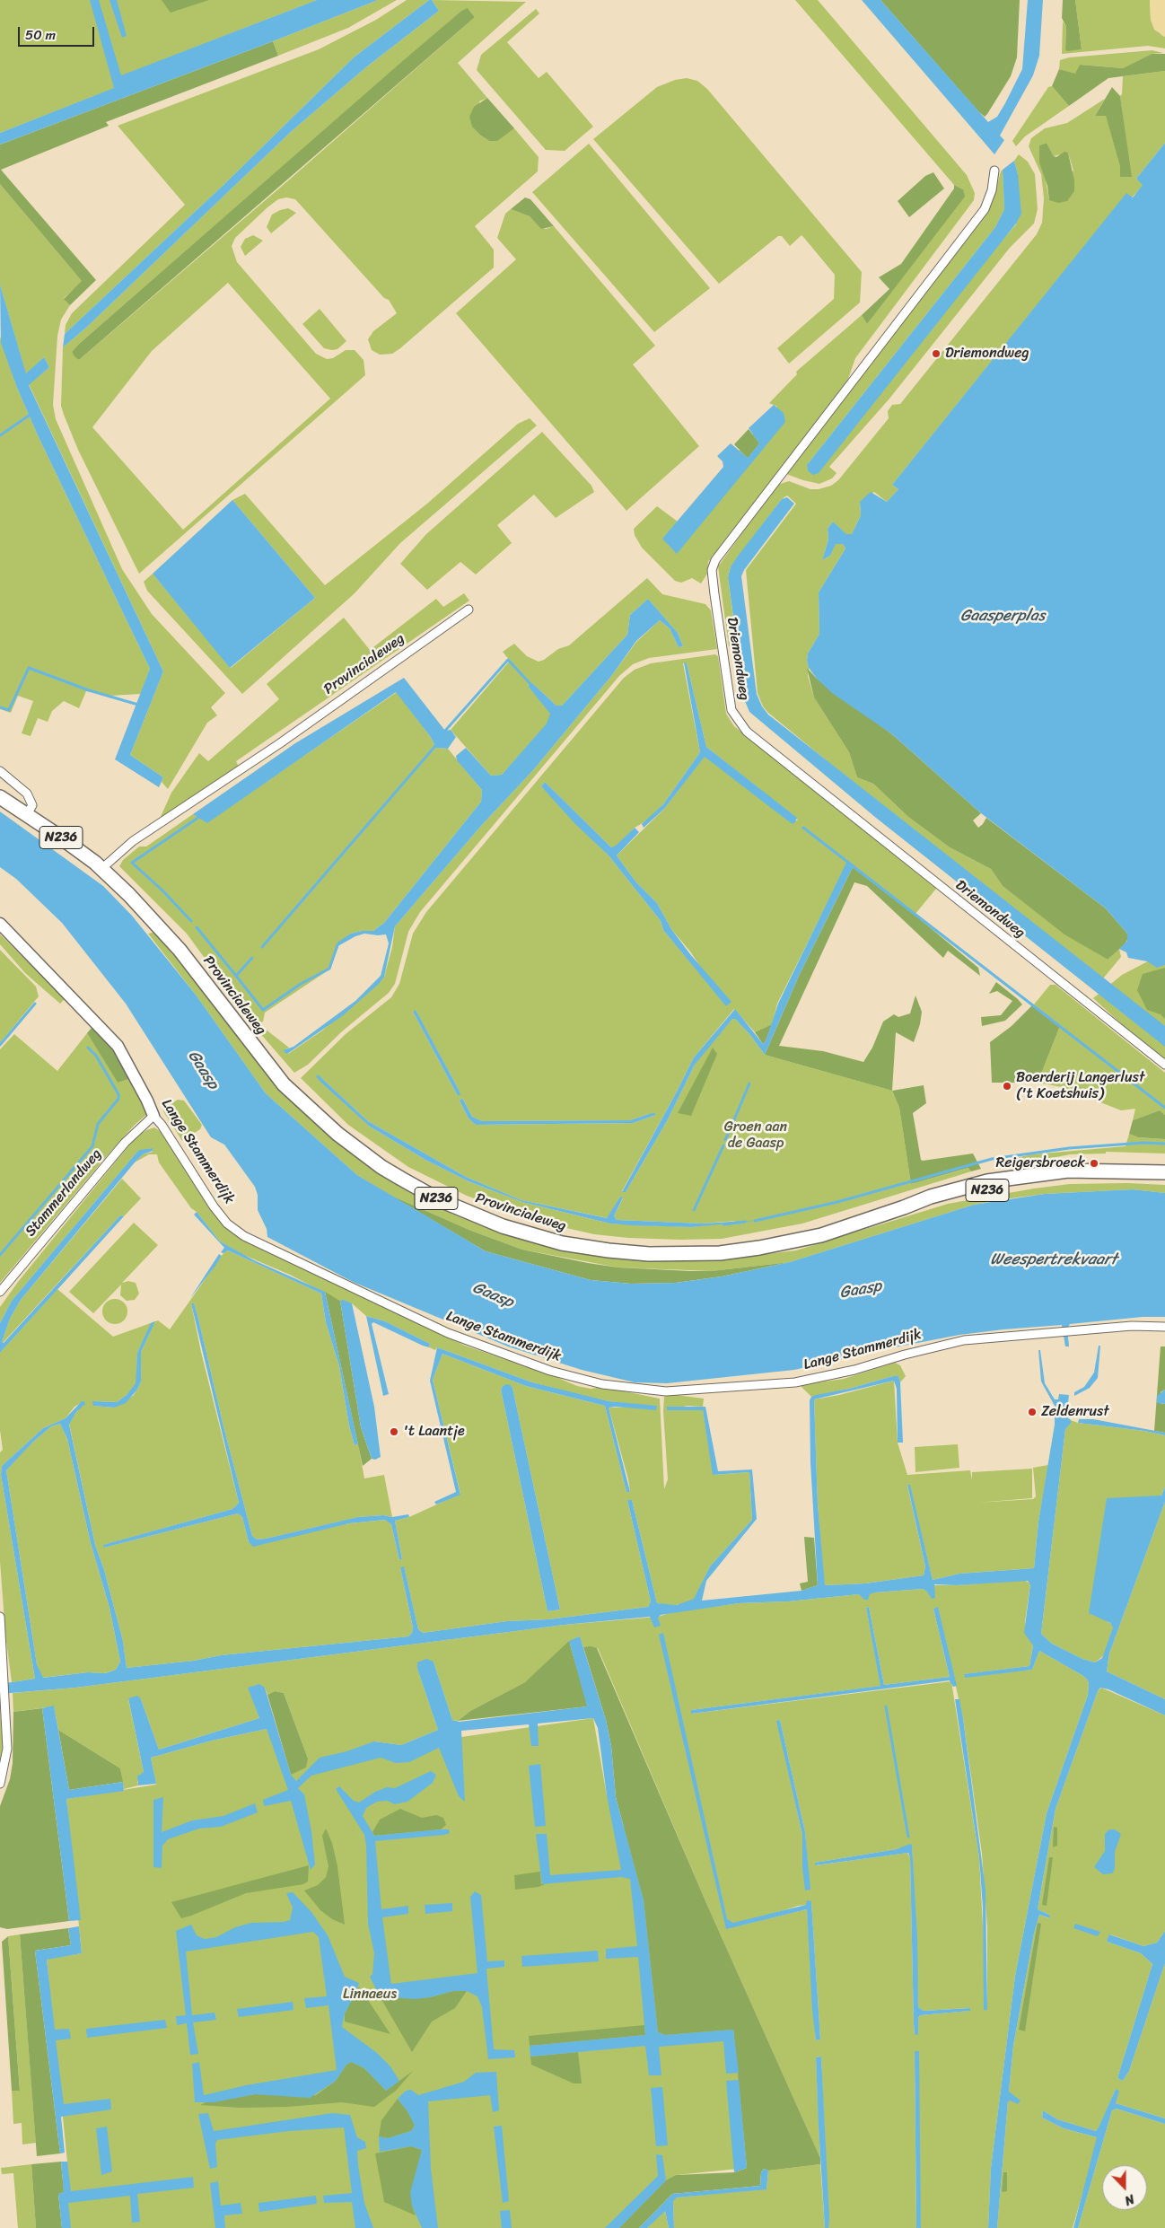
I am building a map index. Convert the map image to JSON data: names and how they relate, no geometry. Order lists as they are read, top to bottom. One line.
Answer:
{"streets":{"main road":["Provincialeweg","N236"],"street":["Driemondweg","Lange Stammerdijk","Stammerlandweg"]},"crossings":[["Lange Stammerdijk","Stammerlandweg"]],"water":["Gaasperplas","Gaasp","Weespertrekvaart"],"parks":["Groen aan de Gaasp","Linnaeus"],"places":["Driemondweg","Boerderij Langerlust ('t Koetshuis)","Reigersbroeck","Zeldenrust","'t Laantje"],"scale_bar":"50 m","north":"bottom"}
